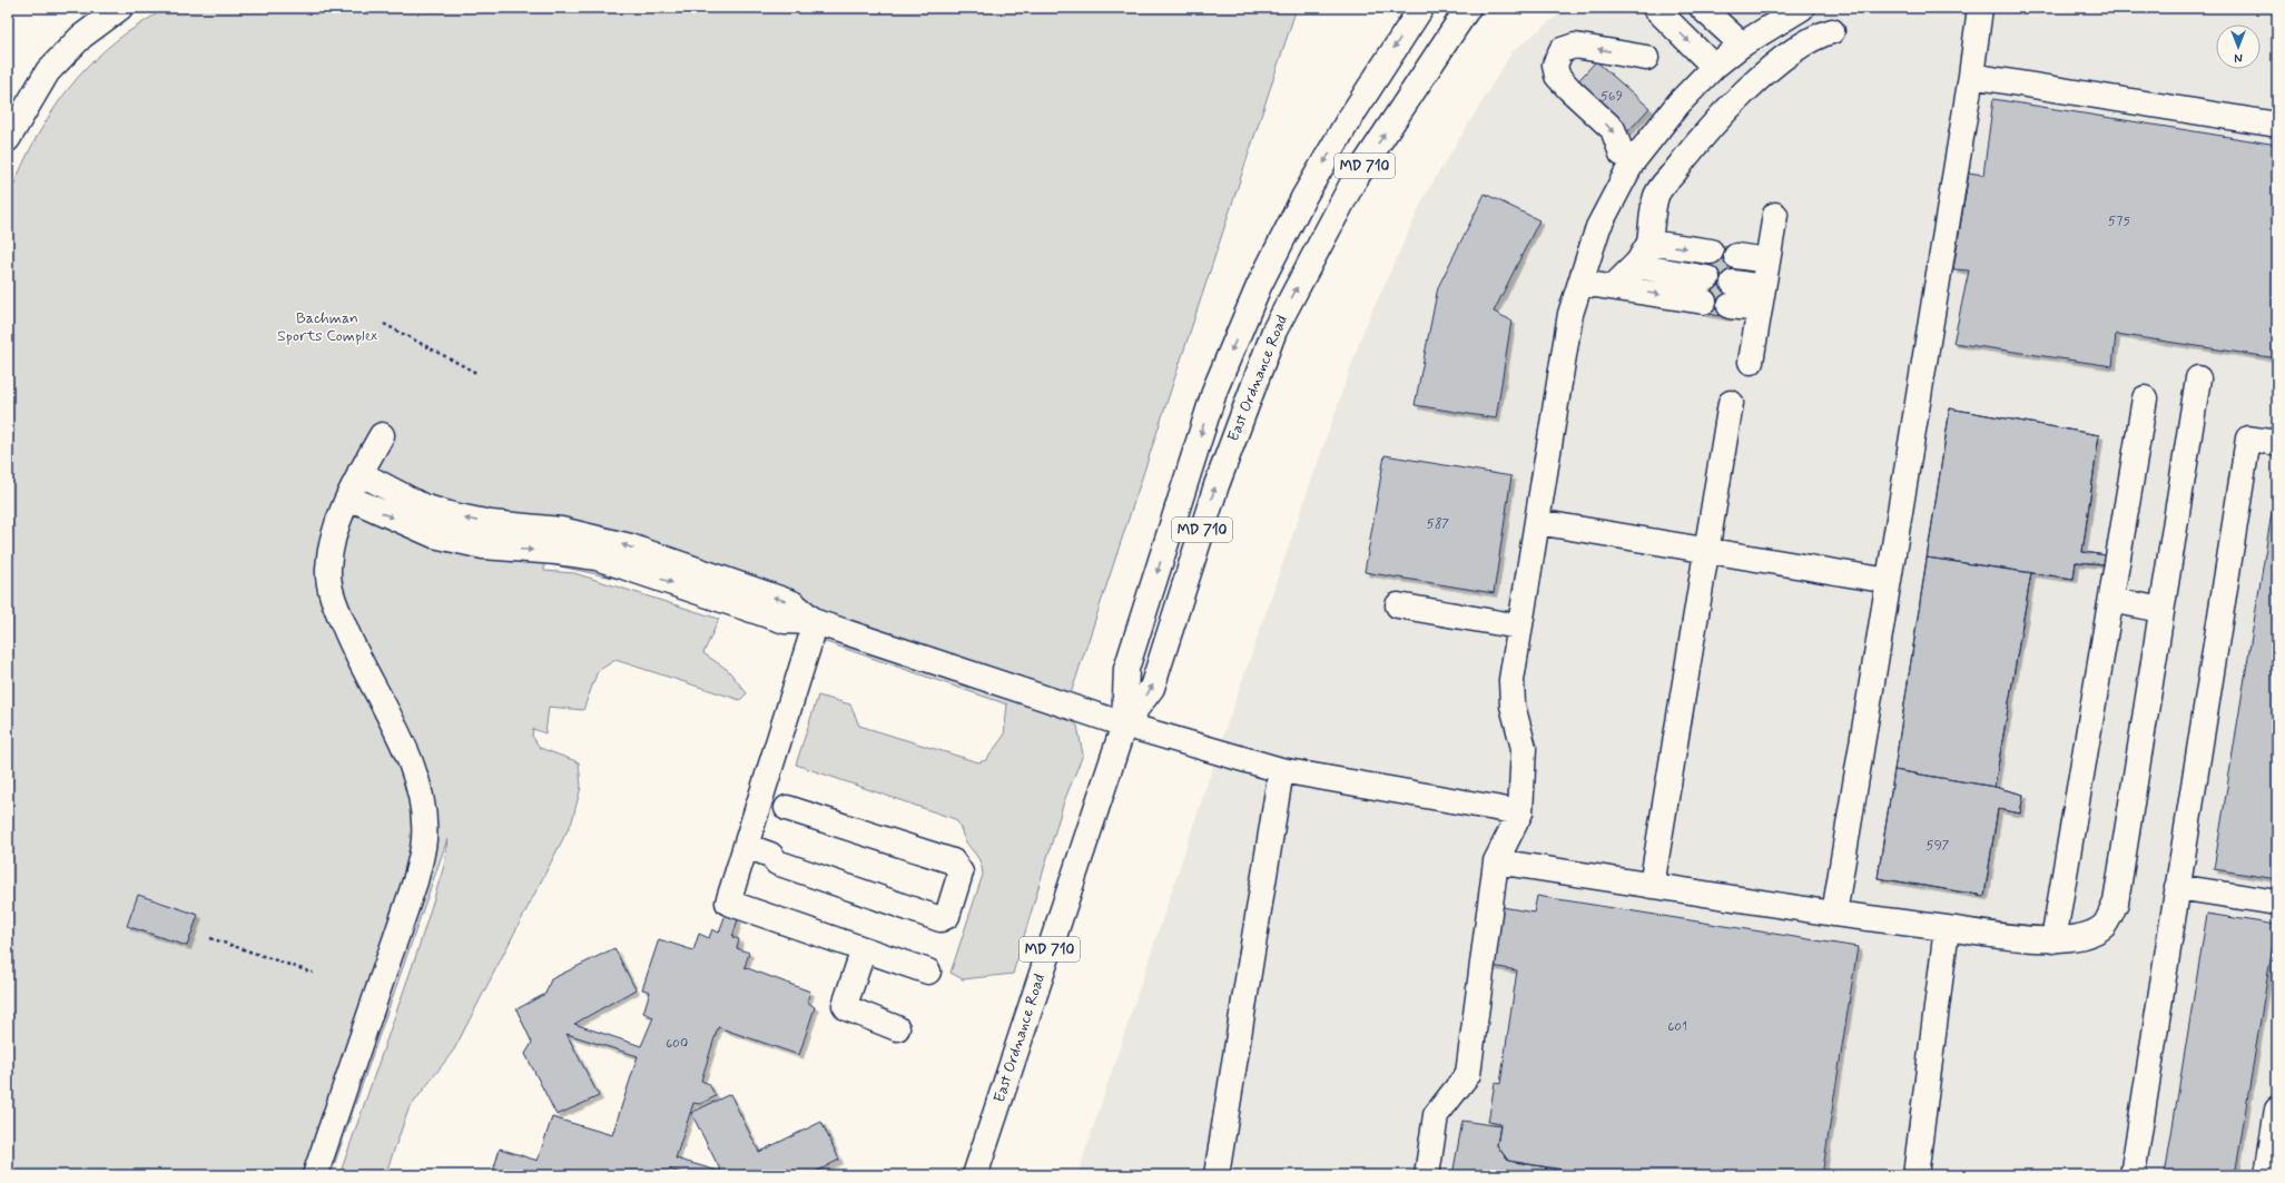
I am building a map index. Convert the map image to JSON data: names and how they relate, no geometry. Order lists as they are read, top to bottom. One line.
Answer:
{"streets":{"main road":["MD 710","East Ordnance Road"]},"parks":["Bachman Sports Complex"],"house_numbers":["569","575","587","597","601","600"],"north":"bottom"}
